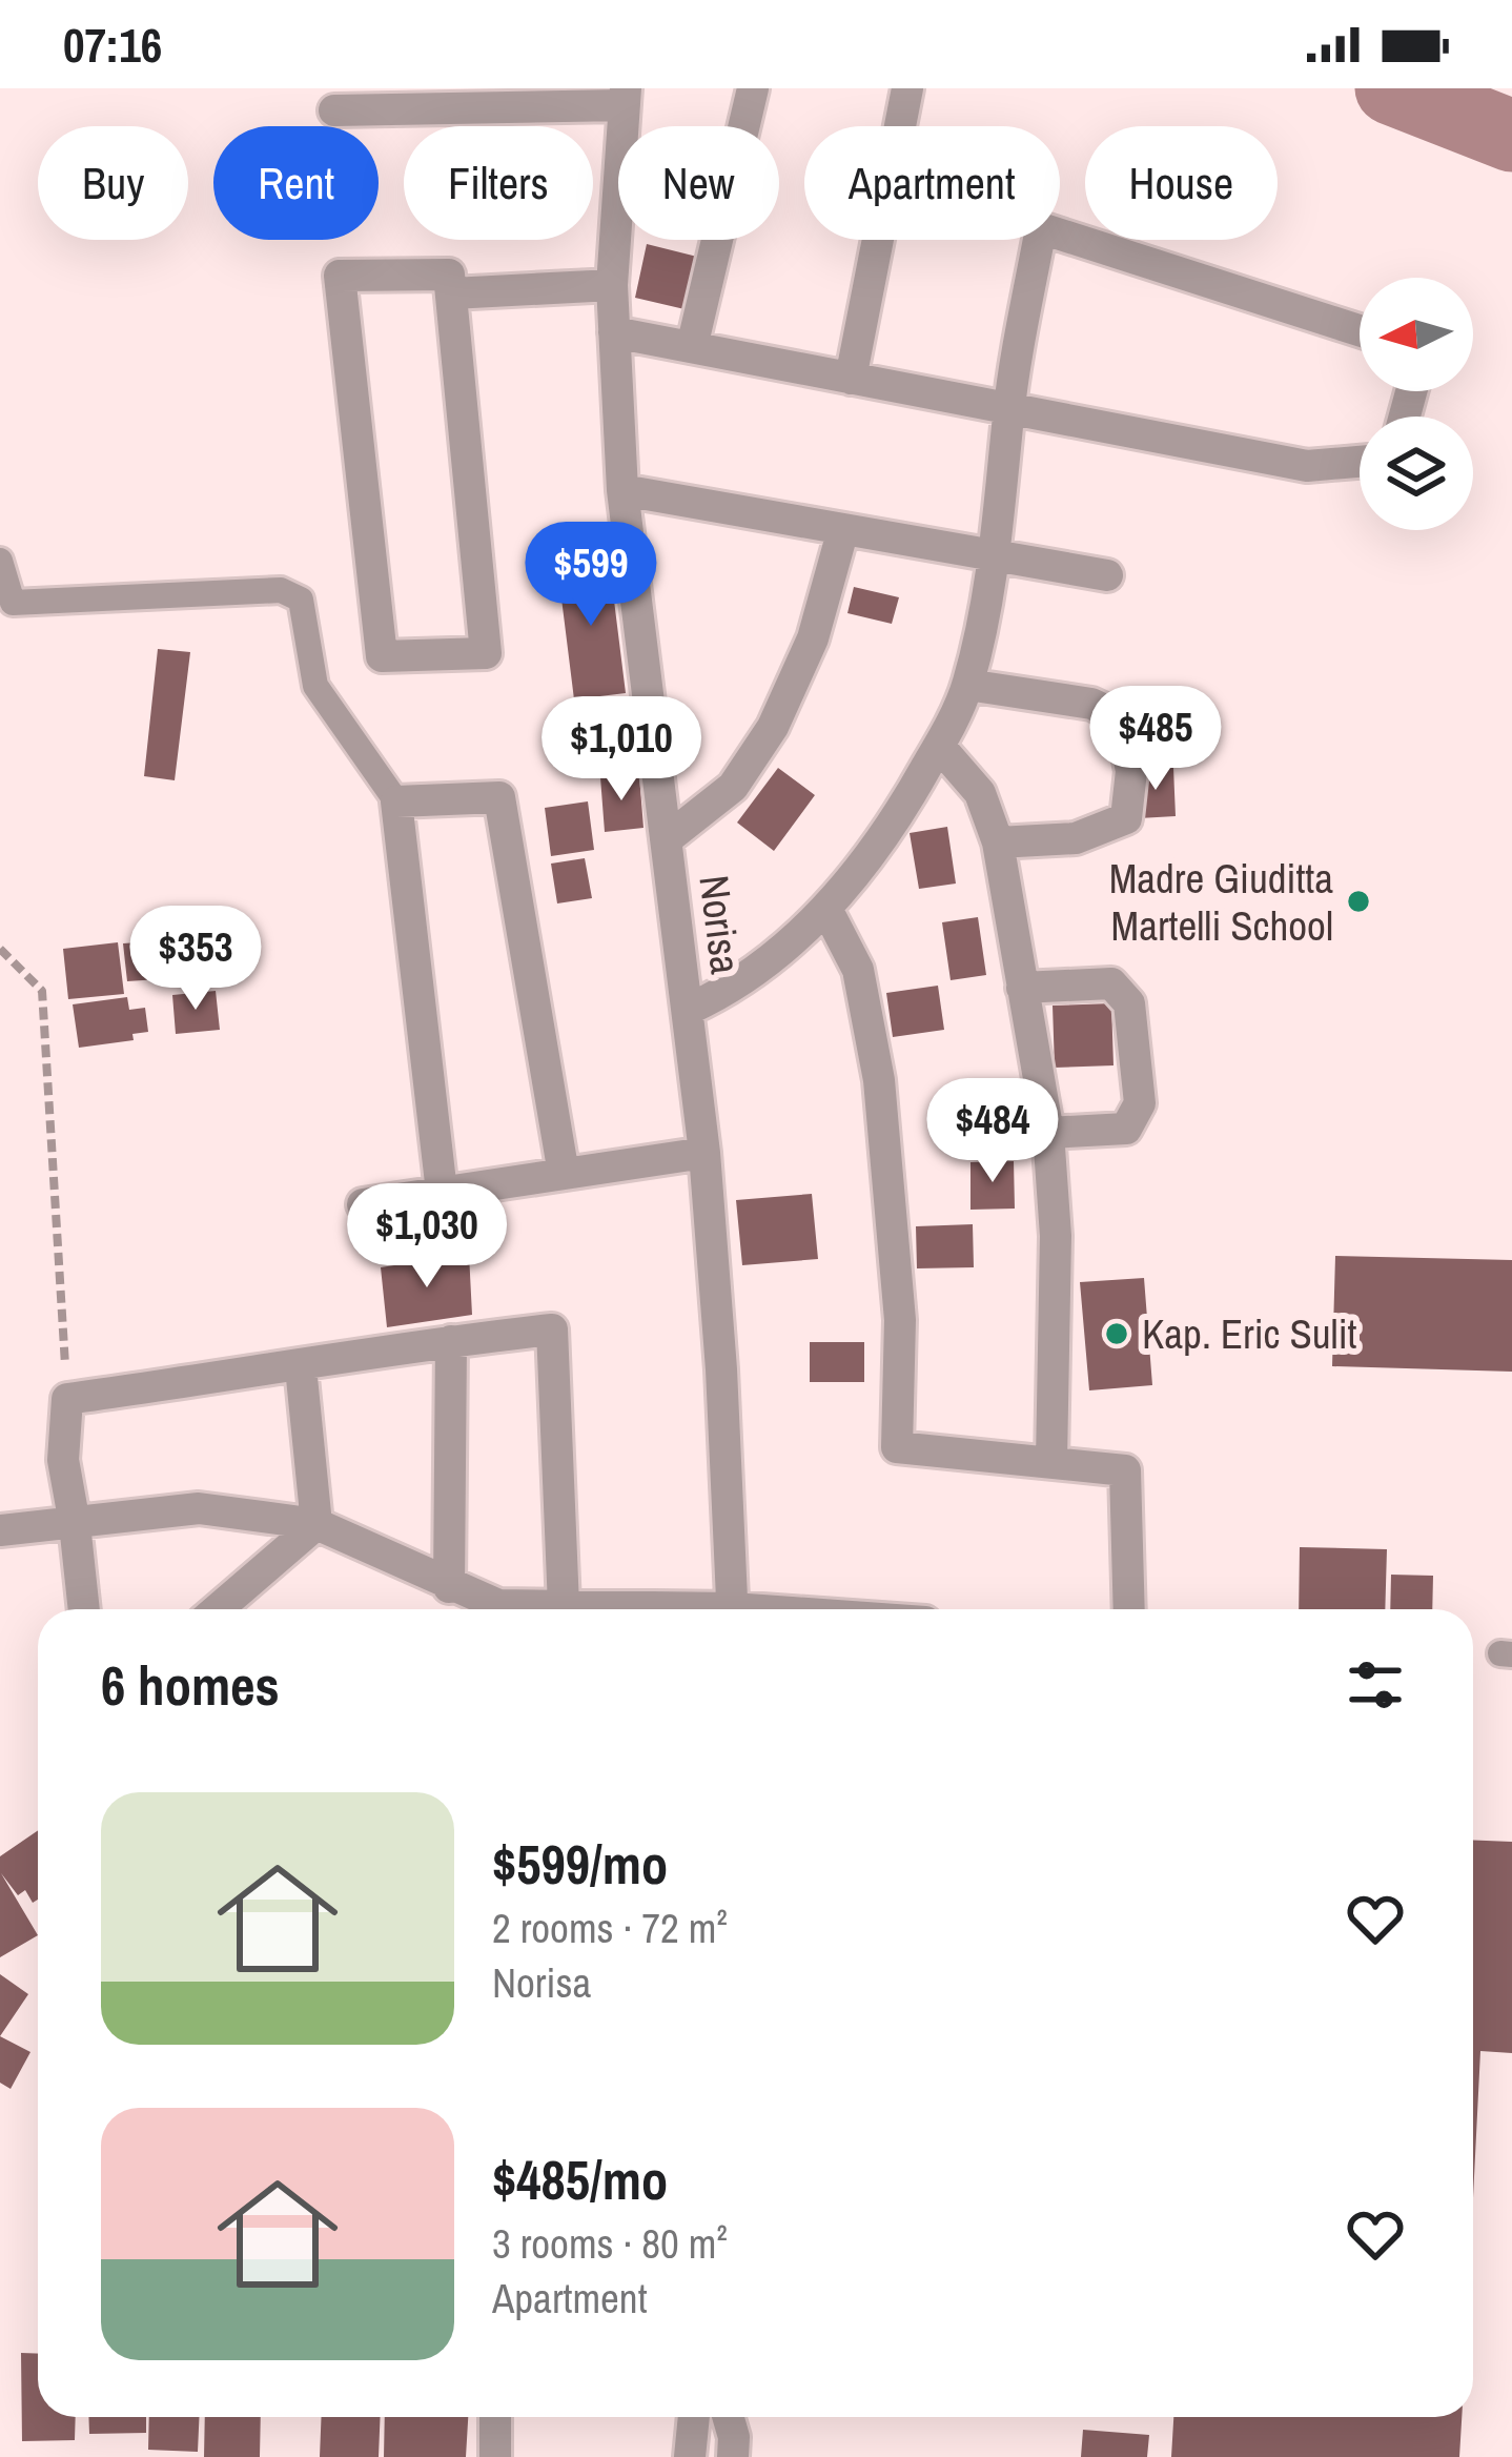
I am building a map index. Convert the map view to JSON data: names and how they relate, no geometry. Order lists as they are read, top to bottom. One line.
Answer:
{"streets":{"street":["Norisa"]},"places":["Madre Giuditta Martelli School","Kap. Eric Sulit"],"north":"left","page":{"status":"07:16","chip":["Buy","Rent","Filters","New","Apartment","House"],"price":["$599","$485","$1,010","$353","$484","$1,030"],"heading":"6 homes","list":[{"name":"$599/mo","note":"2 rooms · 72 m² · Norisa"},{"name":"$485/mo","note":"3 rooms · 80 m² · Apartment"}]}}
